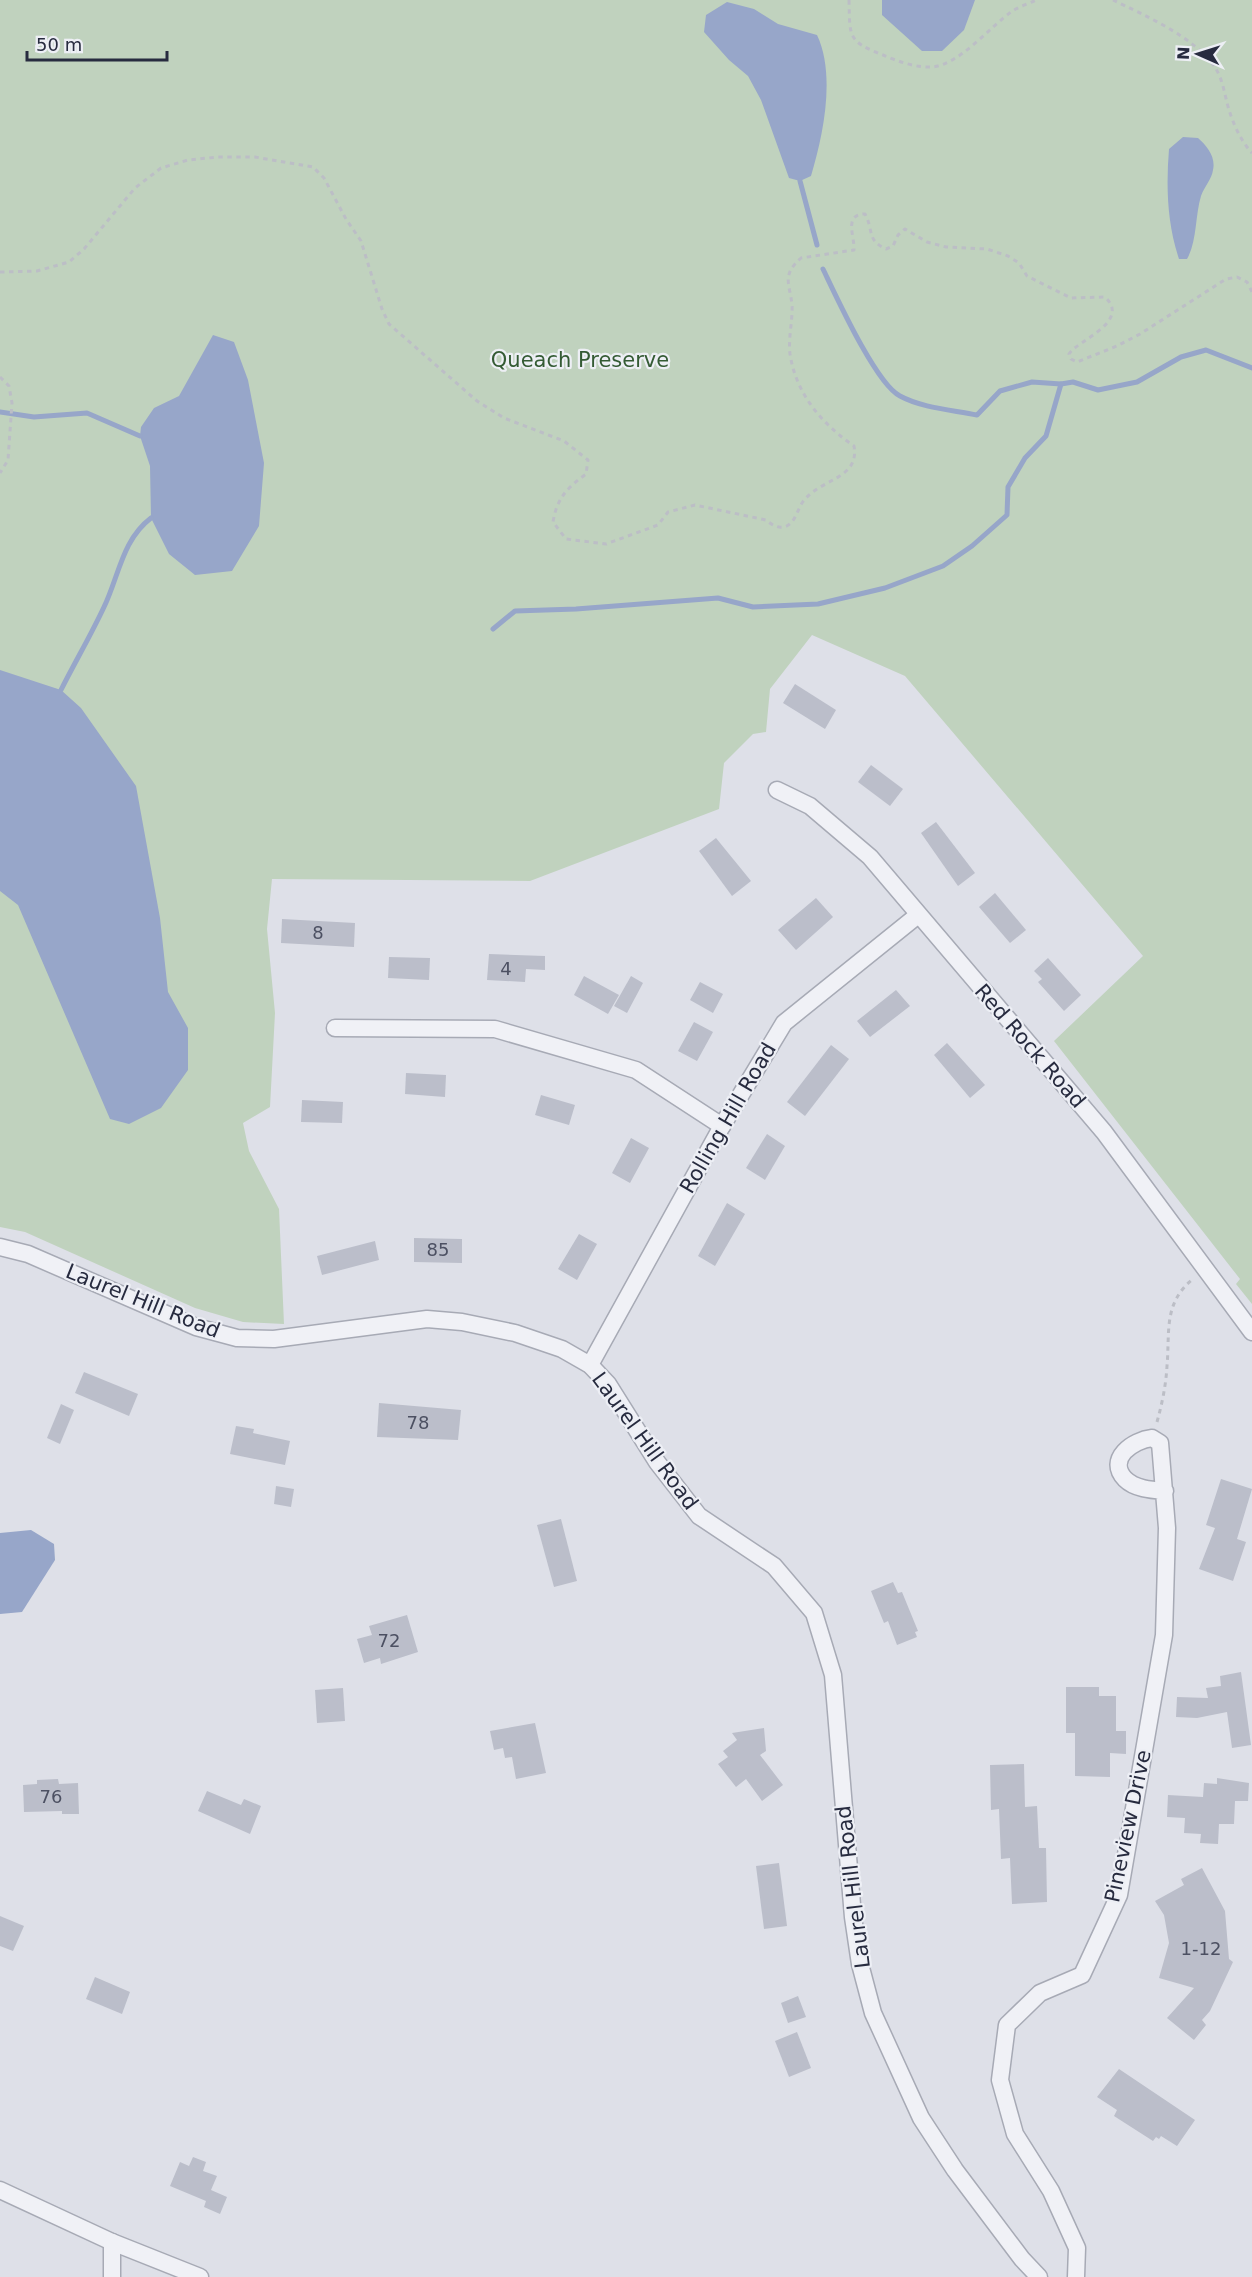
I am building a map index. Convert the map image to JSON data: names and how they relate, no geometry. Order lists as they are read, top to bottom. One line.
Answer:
{"streets":{"street":["Red Rock Road","Rolling Hill Road","Laurel Hill Road","Pineview Drive"]},"crossings":[["Red Rock Road","Rolling Hill Road"],["Rolling Hill Road","Laurel Hill Road"]],"parks":["Queach Preserve"],"house_numbers":["8","4","85","78","72","76","1-12"],"scale_bar":"50 m","north":"left"}
